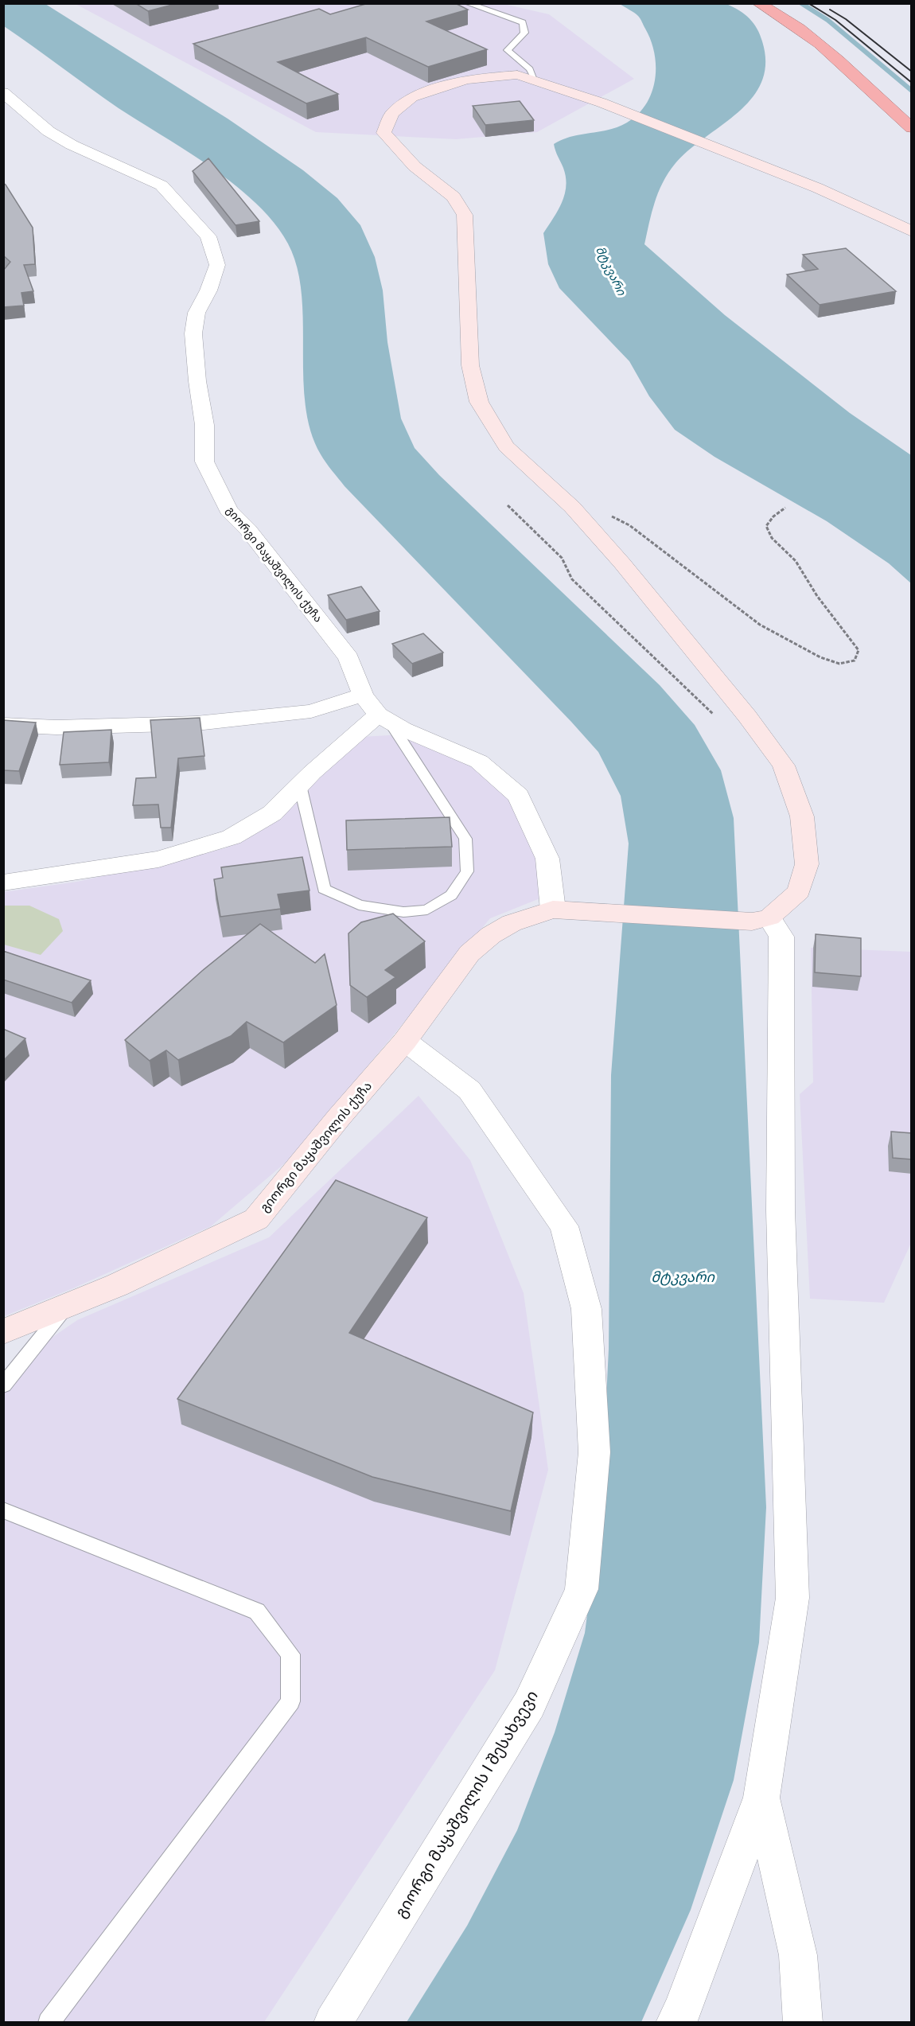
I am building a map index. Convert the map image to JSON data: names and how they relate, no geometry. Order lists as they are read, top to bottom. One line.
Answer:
{"streets":{"street":["გიორგი მაყაშვილის ქუჩა","გიორგი მაყაშვილის I შესახვევი"]},"crossings":[["გიორგი მაყაშვილის ქუჩა","გიორგი მაყაშვილის I შესახვევი"]],"water":["მტკვარი"]}
